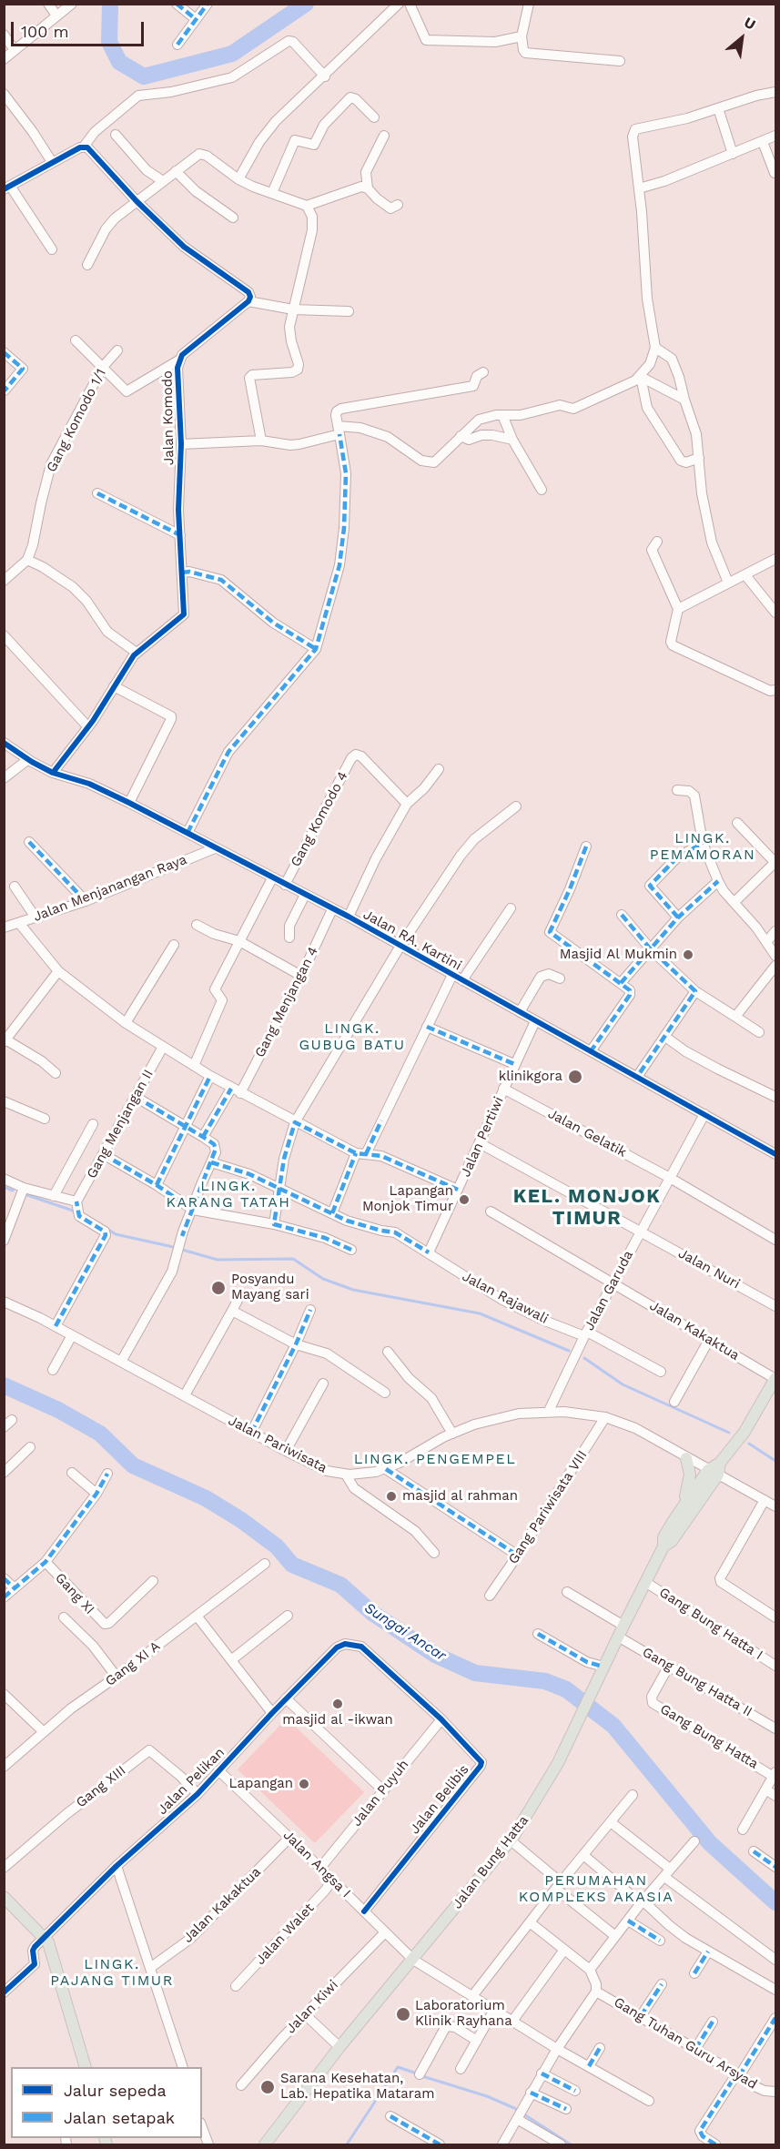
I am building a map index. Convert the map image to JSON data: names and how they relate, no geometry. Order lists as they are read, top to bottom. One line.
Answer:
{"streets":{"main road":["Jalan Bung Hatta"],"street":["Jalan Komodo","Gang Komodo 1/1","Gang Komodo 4","Jalan Menjanangan Raya","Jalan RA. Kartini","Gang Menjangan 4","Gang Menjangan II","Jalan Gelatik","Jalan Pertiwi","Jalan Nuri","Jalan Garuda","Jalan Rajawali","Jalan Kakaktua","Jalan Pariwisata","Gang Pariwisata VIII","Gang XI","Gang Bung Hatta I","Gang XI A","Gang Bung Hatta II","Gang Bung Hatta","Jalan Pelikan","Gang XIII","Jalan Puyuh","Jalan Belibis","Jalan Angsa I","Jalan Walet","Jalan Kiwi","Gang Tuhan Guru Arsyad"]},"crossings":[["Jalan Komodo","Jalan RA. Kartini"],["Gang Komodo 4","Jalan RA. Kartini"],["Jalan Menjanangan Raya","Jalan RA. Kartini"],["Jalan RA. Kartini","Gang Menjangan 4"],["Jalan RA. Kartini","Jalan Pertiwi"],["Jalan RA. Kartini","Jalan Garuda"],["Jalan Gelatik","Jalan Pertiwi"],["Jalan Gelatik","Jalan Garuda"],["Jalan Pertiwi","Jalan Nuri"],["Jalan Pertiwi","Jalan Rajawali"],["Jalan Nuri","Jalan Garuda"],["Jalan Garuda","Jalan Rajawali"],["Jalan Garuda","Jalan Kakaktua"],["Jalan Garuda","Jalan Pariwisata"],["Jalan Kakaktua","Jalan Angsa I"],["Jalan Pariwisata","Gang Pariwisata VIII"],["Gang Bung Hatta I","Jalan Bung Hatta"],["Gang Bung Hatta II","Gang Bung Hatta"],["Gang Bung Hatta II","Jalan Bung Hatta"],["Jalan Pelikan","Gang XIII"],["Jalan Pelikan","Jalan Belibis"],["Jalan Pelikan","Jalan Angsa I"],["Jalan Puyuh","Jalan Belibis"],["Jalan Puyuh","Jalan Angsa I"],["Jalan Belibis","Jalan Angsa I"],["Jalan Bung Hatta","Jalan Angsa I"],["Jalan Angsa I","Jalan Walet"],["Jalan Angsa I","Jalan Kiwi"]],"districts":["LINGK. PEMAMORAN","LINGK. GUBUG BATU","LINGK. KARANG TATAH","KEL. MONJOK TIMUR","LINGK. PENGEMPEL","PERUMAHAN KOMPLEKS AKASIA","LINGK. PAJANG TIMUR"],"water":["Sungai Ancar"],"places":["Masjid Al Mukmin","klinikgora","Lapangan Monjok Timur","Posyandu Mayang sari","masjid al rahman","masjid al -ikwan","Lapangan","Laboratorium Klinik Rayhana","Sarana Kesehatan, Lab. Hepatika Mataram"],"legend":["Jalur sepeda","Jalan setapak"],"scale_bar":"100 m","north":"top right"}
